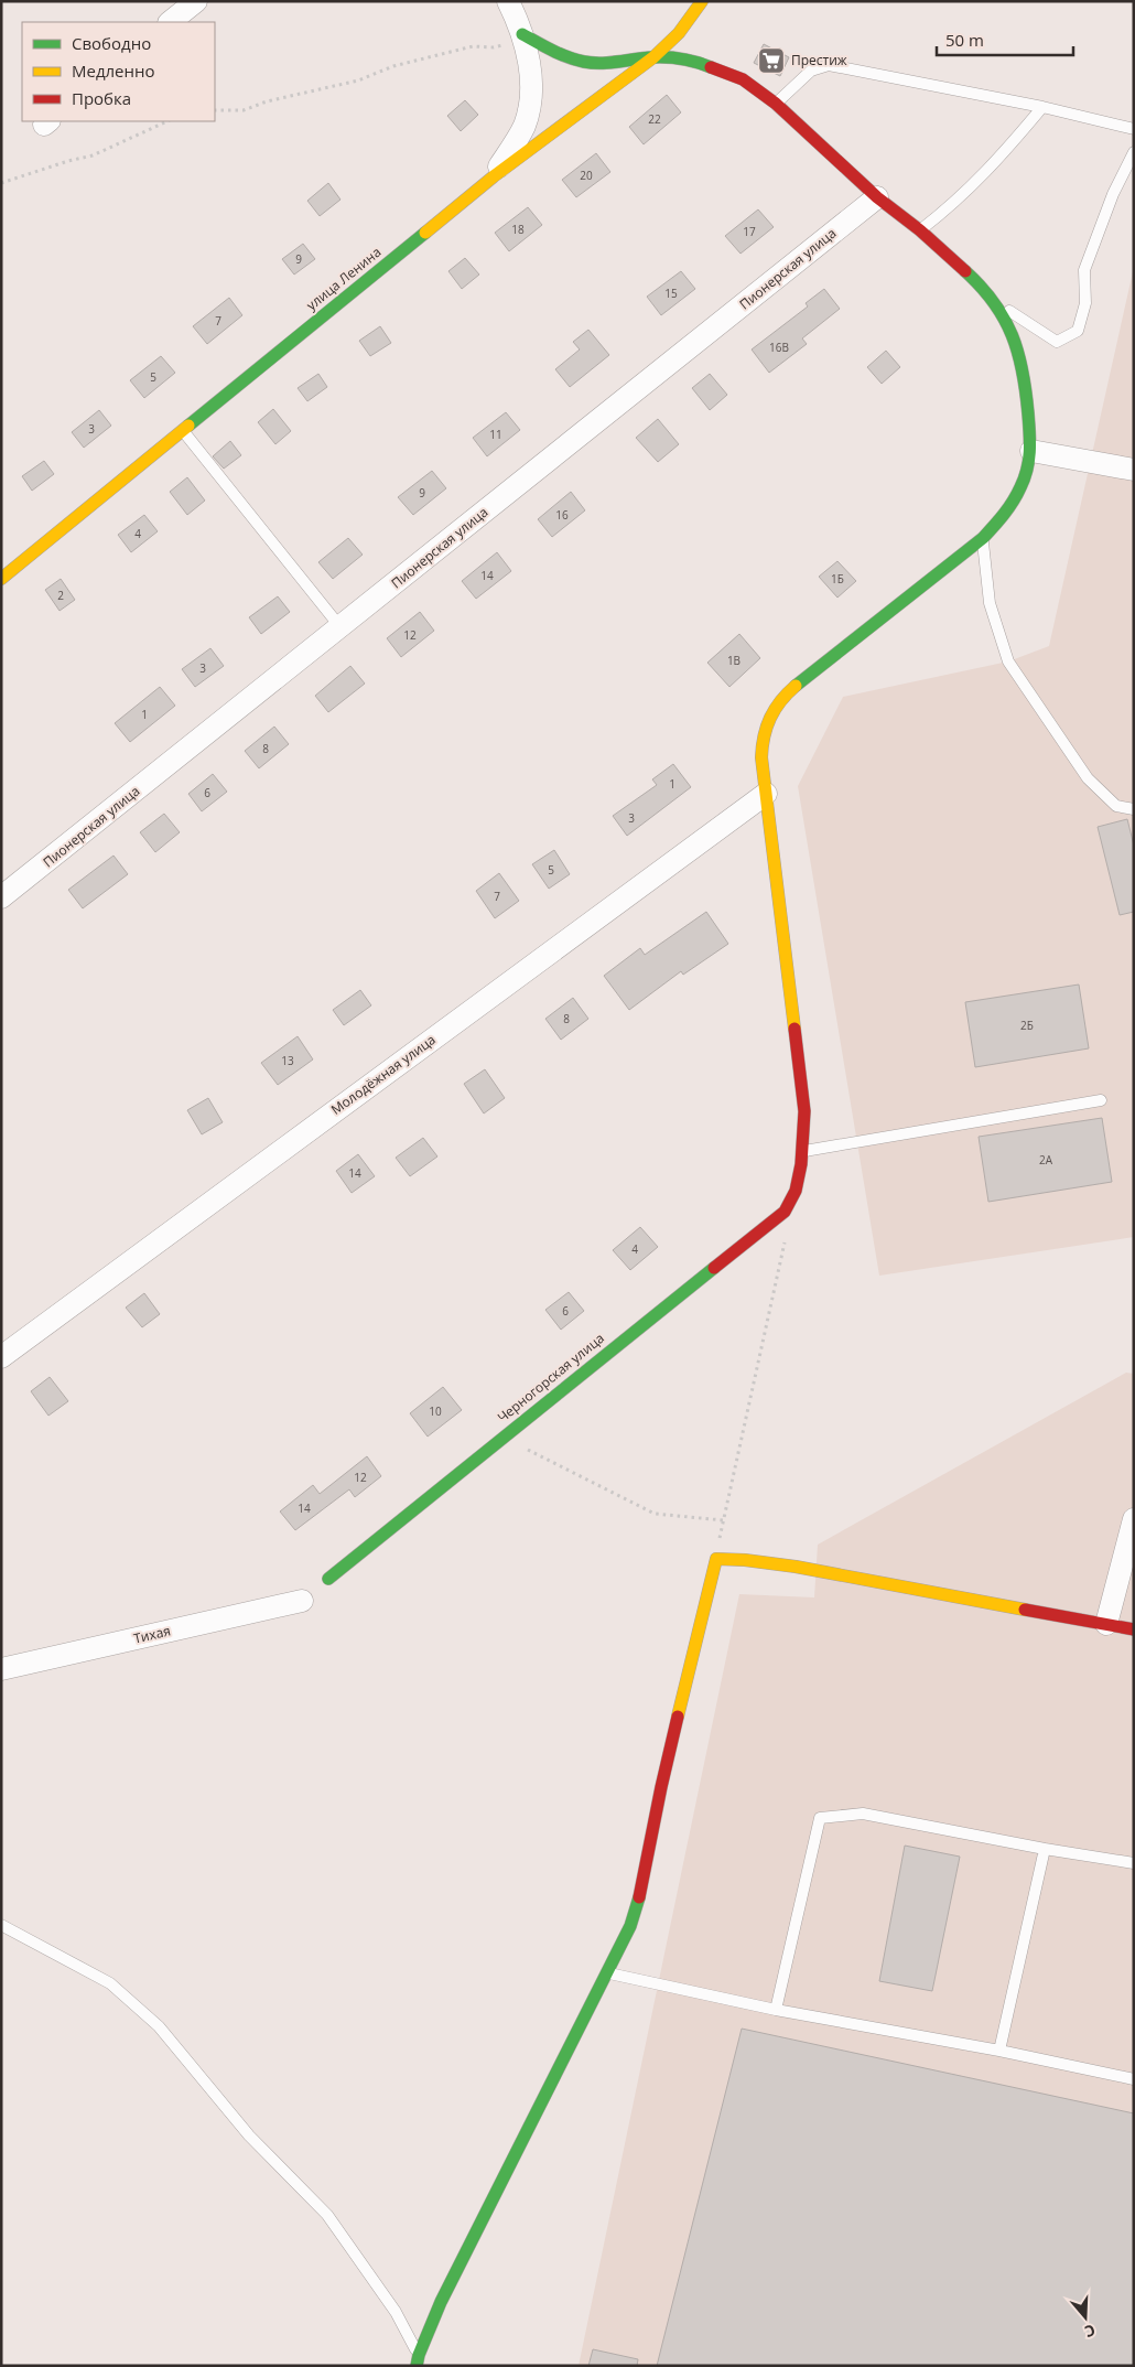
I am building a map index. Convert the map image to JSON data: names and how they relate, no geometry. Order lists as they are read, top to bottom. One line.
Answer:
{"streets":{"street":["Пионерская улица","улица Ленина","Молодёжная улица","Черногорская улица","Тихая"]},"places":{"supermarket":["Престиж"]},"house_numbers":["22","20","18","17","9","15","7","16В","5","3","11","9","16","4","14","1Б","2","12","1В","3","1","8","1","6","3","5","7","8","2Б","13","2А","14","4","6","10","12","14"],"legend":["Свободно","Медленно","Пробка"],"scale_bar":"50 m","north":"bottom"}
